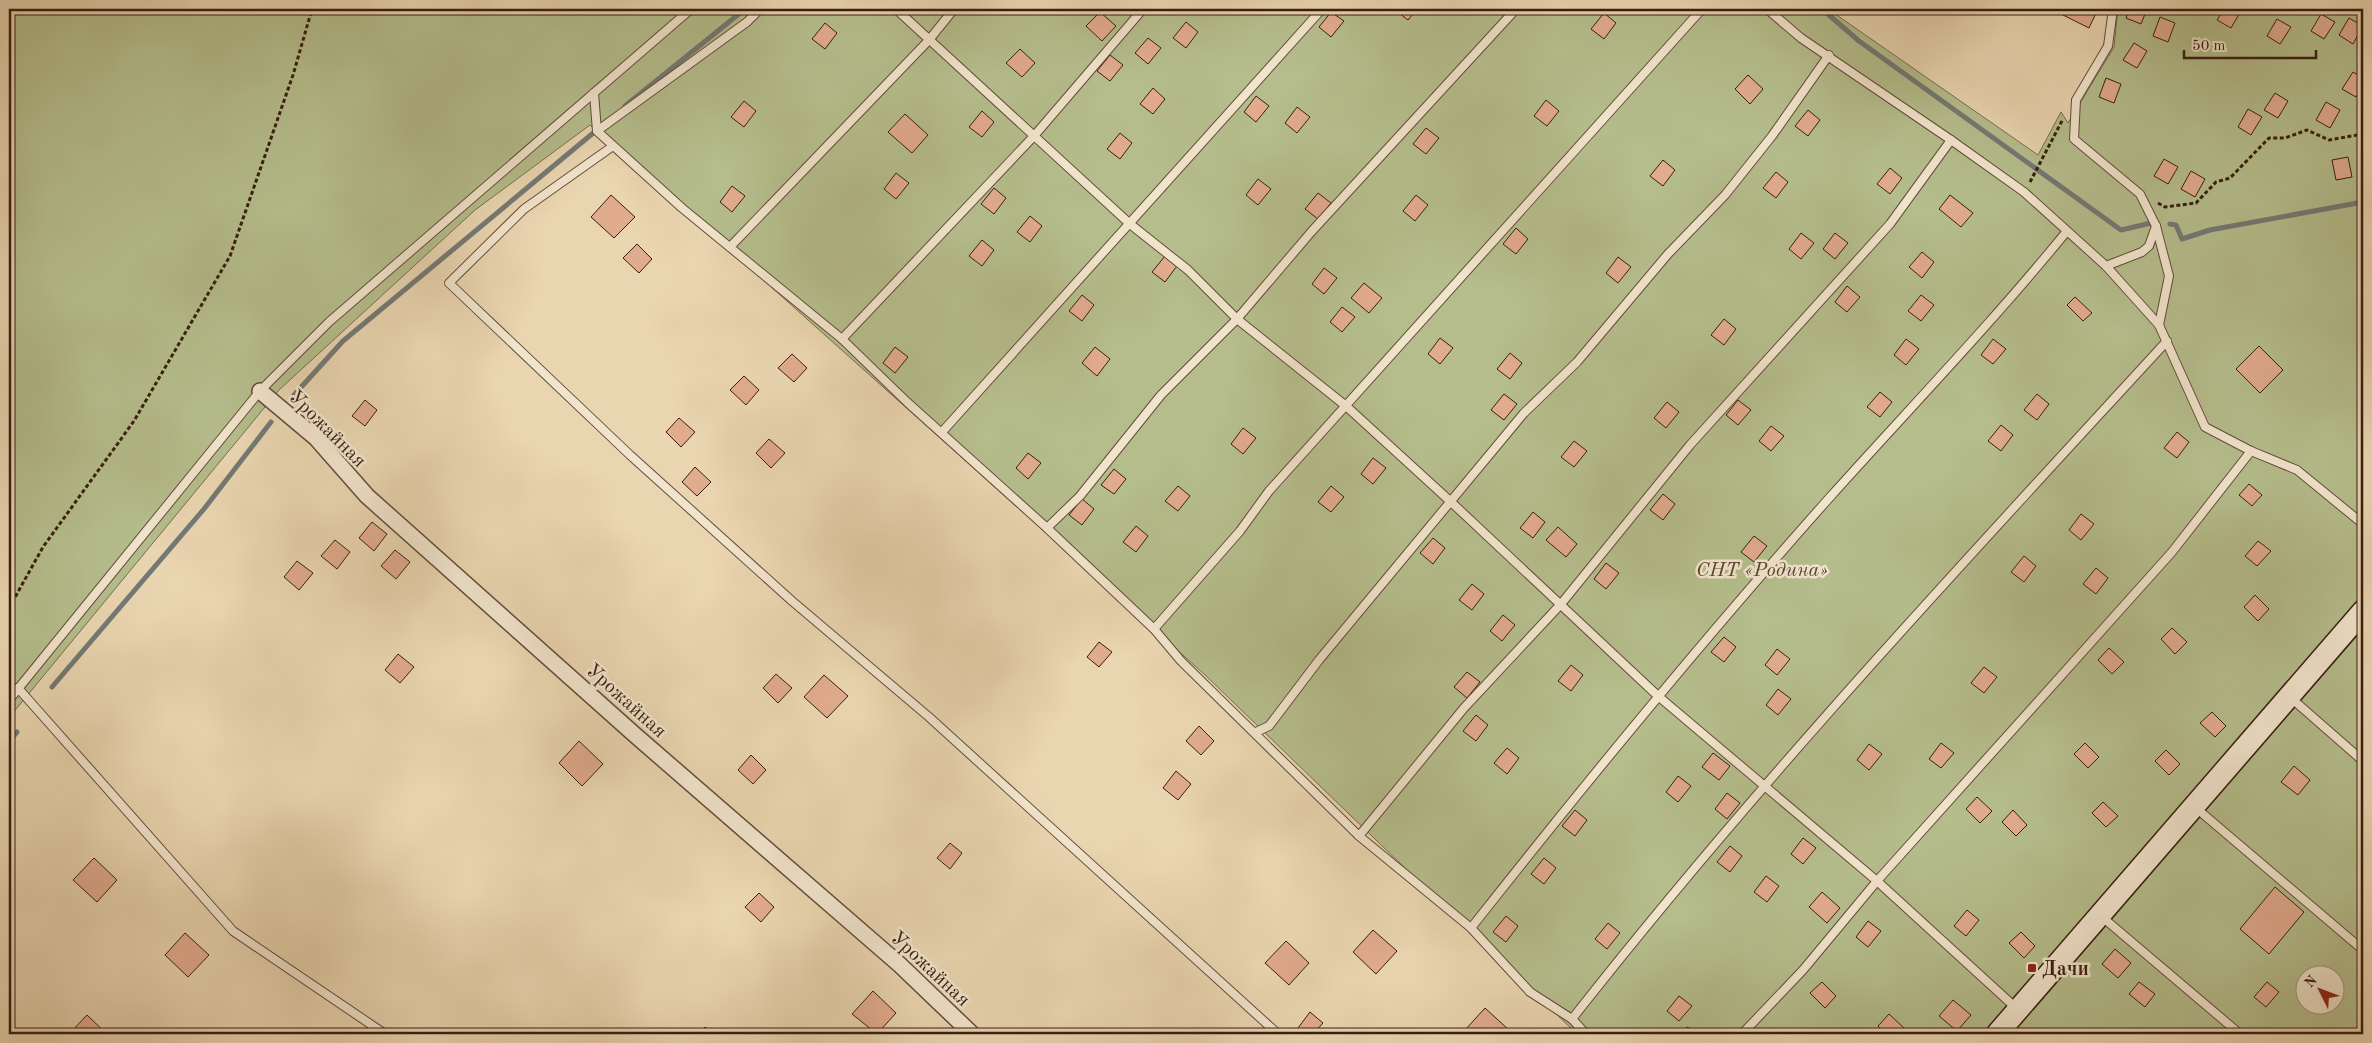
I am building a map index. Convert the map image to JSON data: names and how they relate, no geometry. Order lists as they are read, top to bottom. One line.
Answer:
{"streets":{"street":["Урожайная"]},"parks":["СНТ «Родина»"],"places":{"transit":["Дачи"]},"scale_bar":"50 m","north":"top left"}
